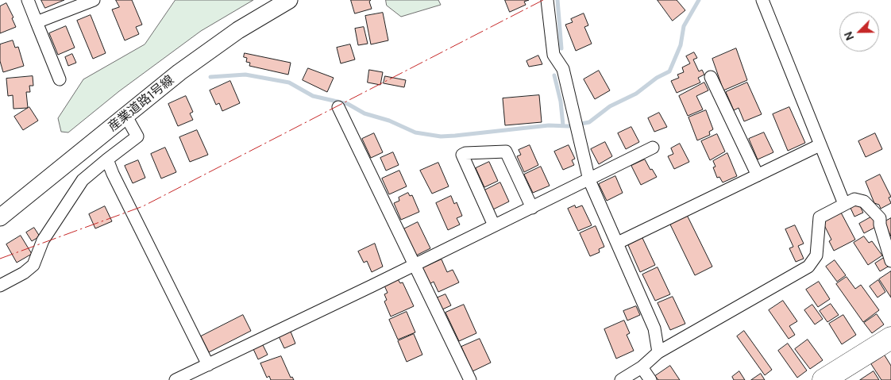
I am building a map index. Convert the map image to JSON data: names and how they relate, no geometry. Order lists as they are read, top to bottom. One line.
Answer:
{"streets":{"street":["産業道路1号線"]},"north":"bottom left"}
